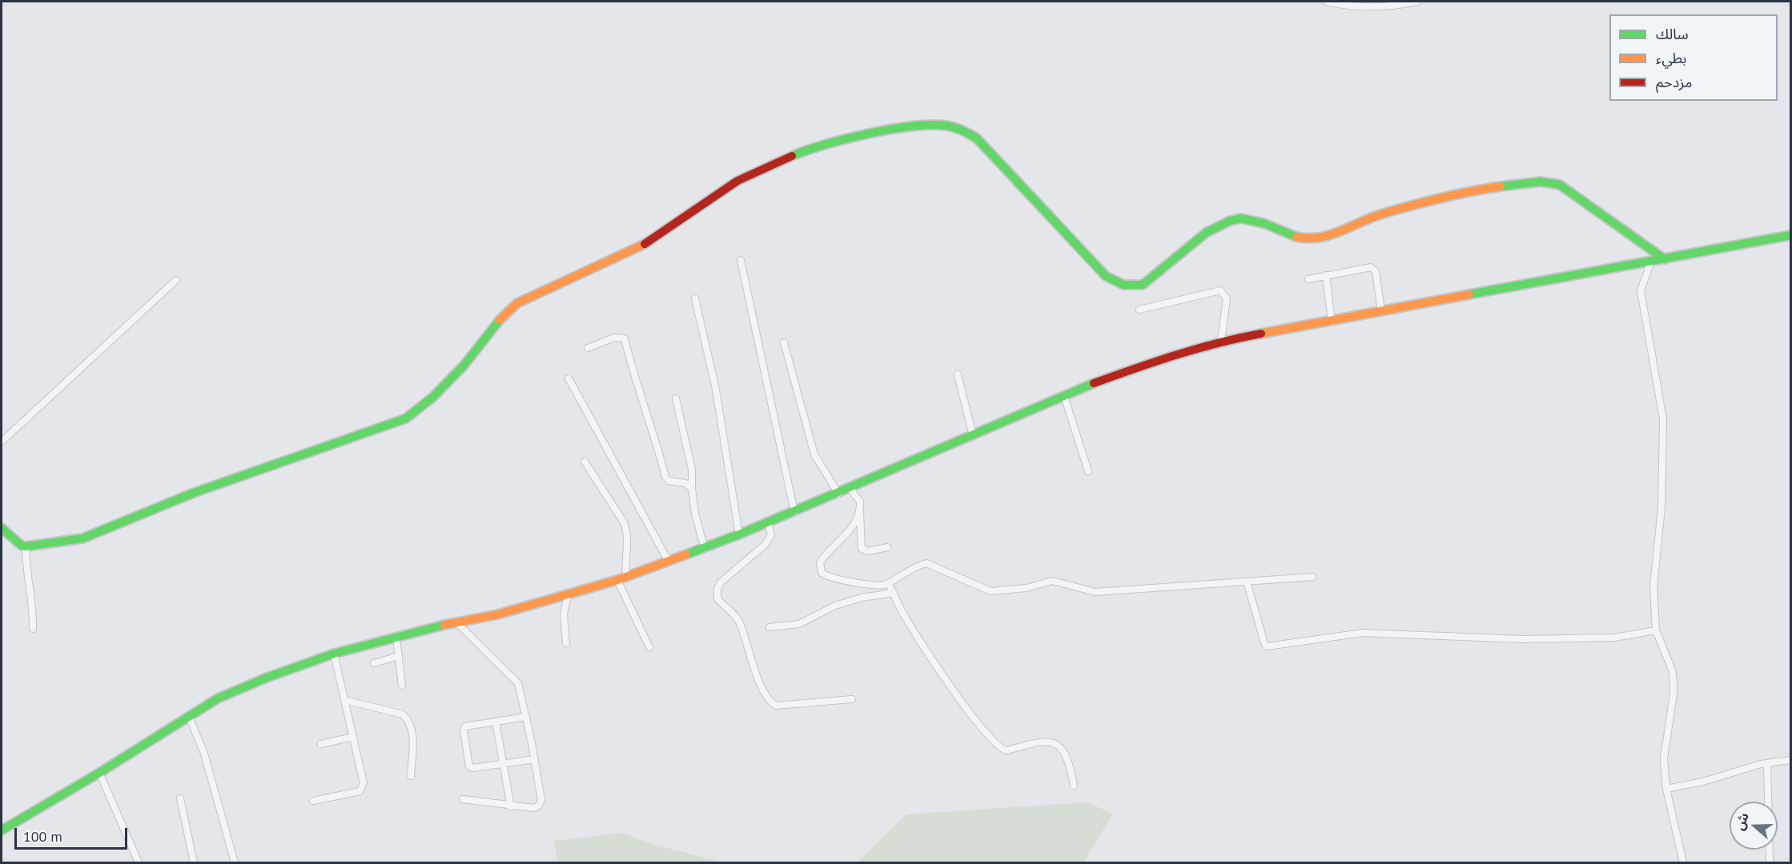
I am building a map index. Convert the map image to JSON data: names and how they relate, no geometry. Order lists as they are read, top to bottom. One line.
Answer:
{"legend":["سالك","بطيء","مزدحم"],"scale_bar":"100 m","north":"left"}
